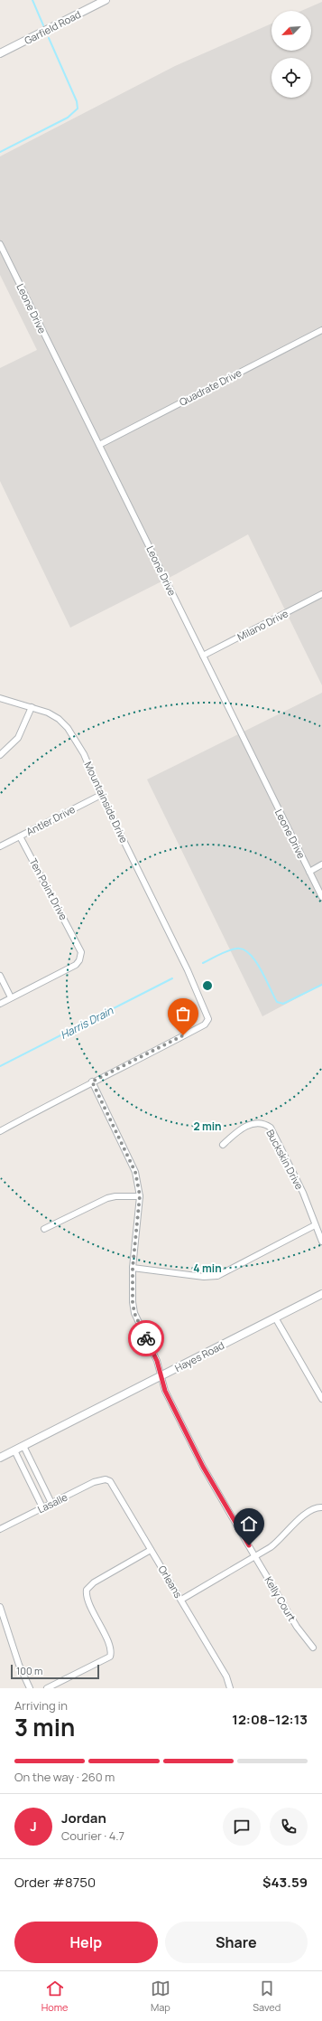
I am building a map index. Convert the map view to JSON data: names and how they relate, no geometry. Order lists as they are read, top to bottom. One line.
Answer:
{"streets":{"street":["Garfield Road","Leone Drive","Quadrate Drive","Milano Drive","Mountainside Drive","Antler Drive","Ten Point Drive","Buckskin Drive","Hayes Road","Lasalle","Orleans","Kelly Court"]},"crossings":[["Leone Drive","Quadrate Drive"],["Leone Drive","Milano Drive"],["Mountainside Drive","Antler Drive"],["Mountainside Drive","Kelly Court"],["Antler Drive","Ten Point Drive"],["Hayes Road","Kelly Court"],["Lasalle","Orleans"]],"water":["Harris Drain"],"scale_bar":"100 m","north":"bottom left","page":{"scale":"100 m","heading":["3 min","Arriving in","12:08–12:13"],"panel":["Jordan","Courier · 4.7","Order #8750","$43.59"],"bar":"On the way · 260 m","round":"J","buttons":["Help","Share"],"tabs":["Home","Map","Saved"]},"rings":["2 min","4 min"]}
